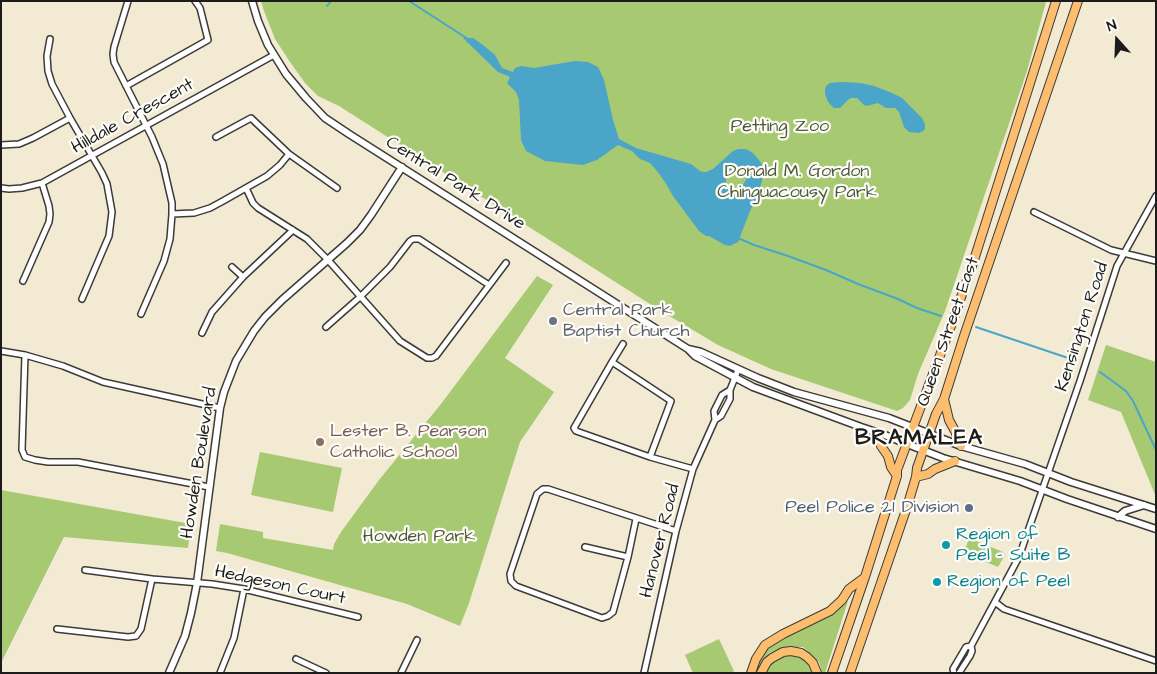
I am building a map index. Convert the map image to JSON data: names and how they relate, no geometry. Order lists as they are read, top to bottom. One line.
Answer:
{"streets":{"main road":["Queen Street East"],"street":["Hilldale Crescent","Central Park Drive","Kensington Road","Howden Boulevard","Hanover Road","Hedgeson Court"]},"crossings":[["Hilldale Crescent","Central Park Drive"],["Central Park Drive","Kensington Road"],["Central Park Drive","Queen Street East"],["Central Park Drive","Howden Boulevard"],["Central Park Drive","Hanover Road"],["Howden Boulevard","Hedgeson Court"]],"districts":["BRAMALEA"],"parks":["Petting Zoo","Donald M. Gordon Chinguacousy Park","Howden Park"],"places":["Central Park Baptist Church","Lester B. Pearson Catholic School","Peel Police 21 Division","Region of Peel - Suite B","Region of Peel"],"north":"top"}
